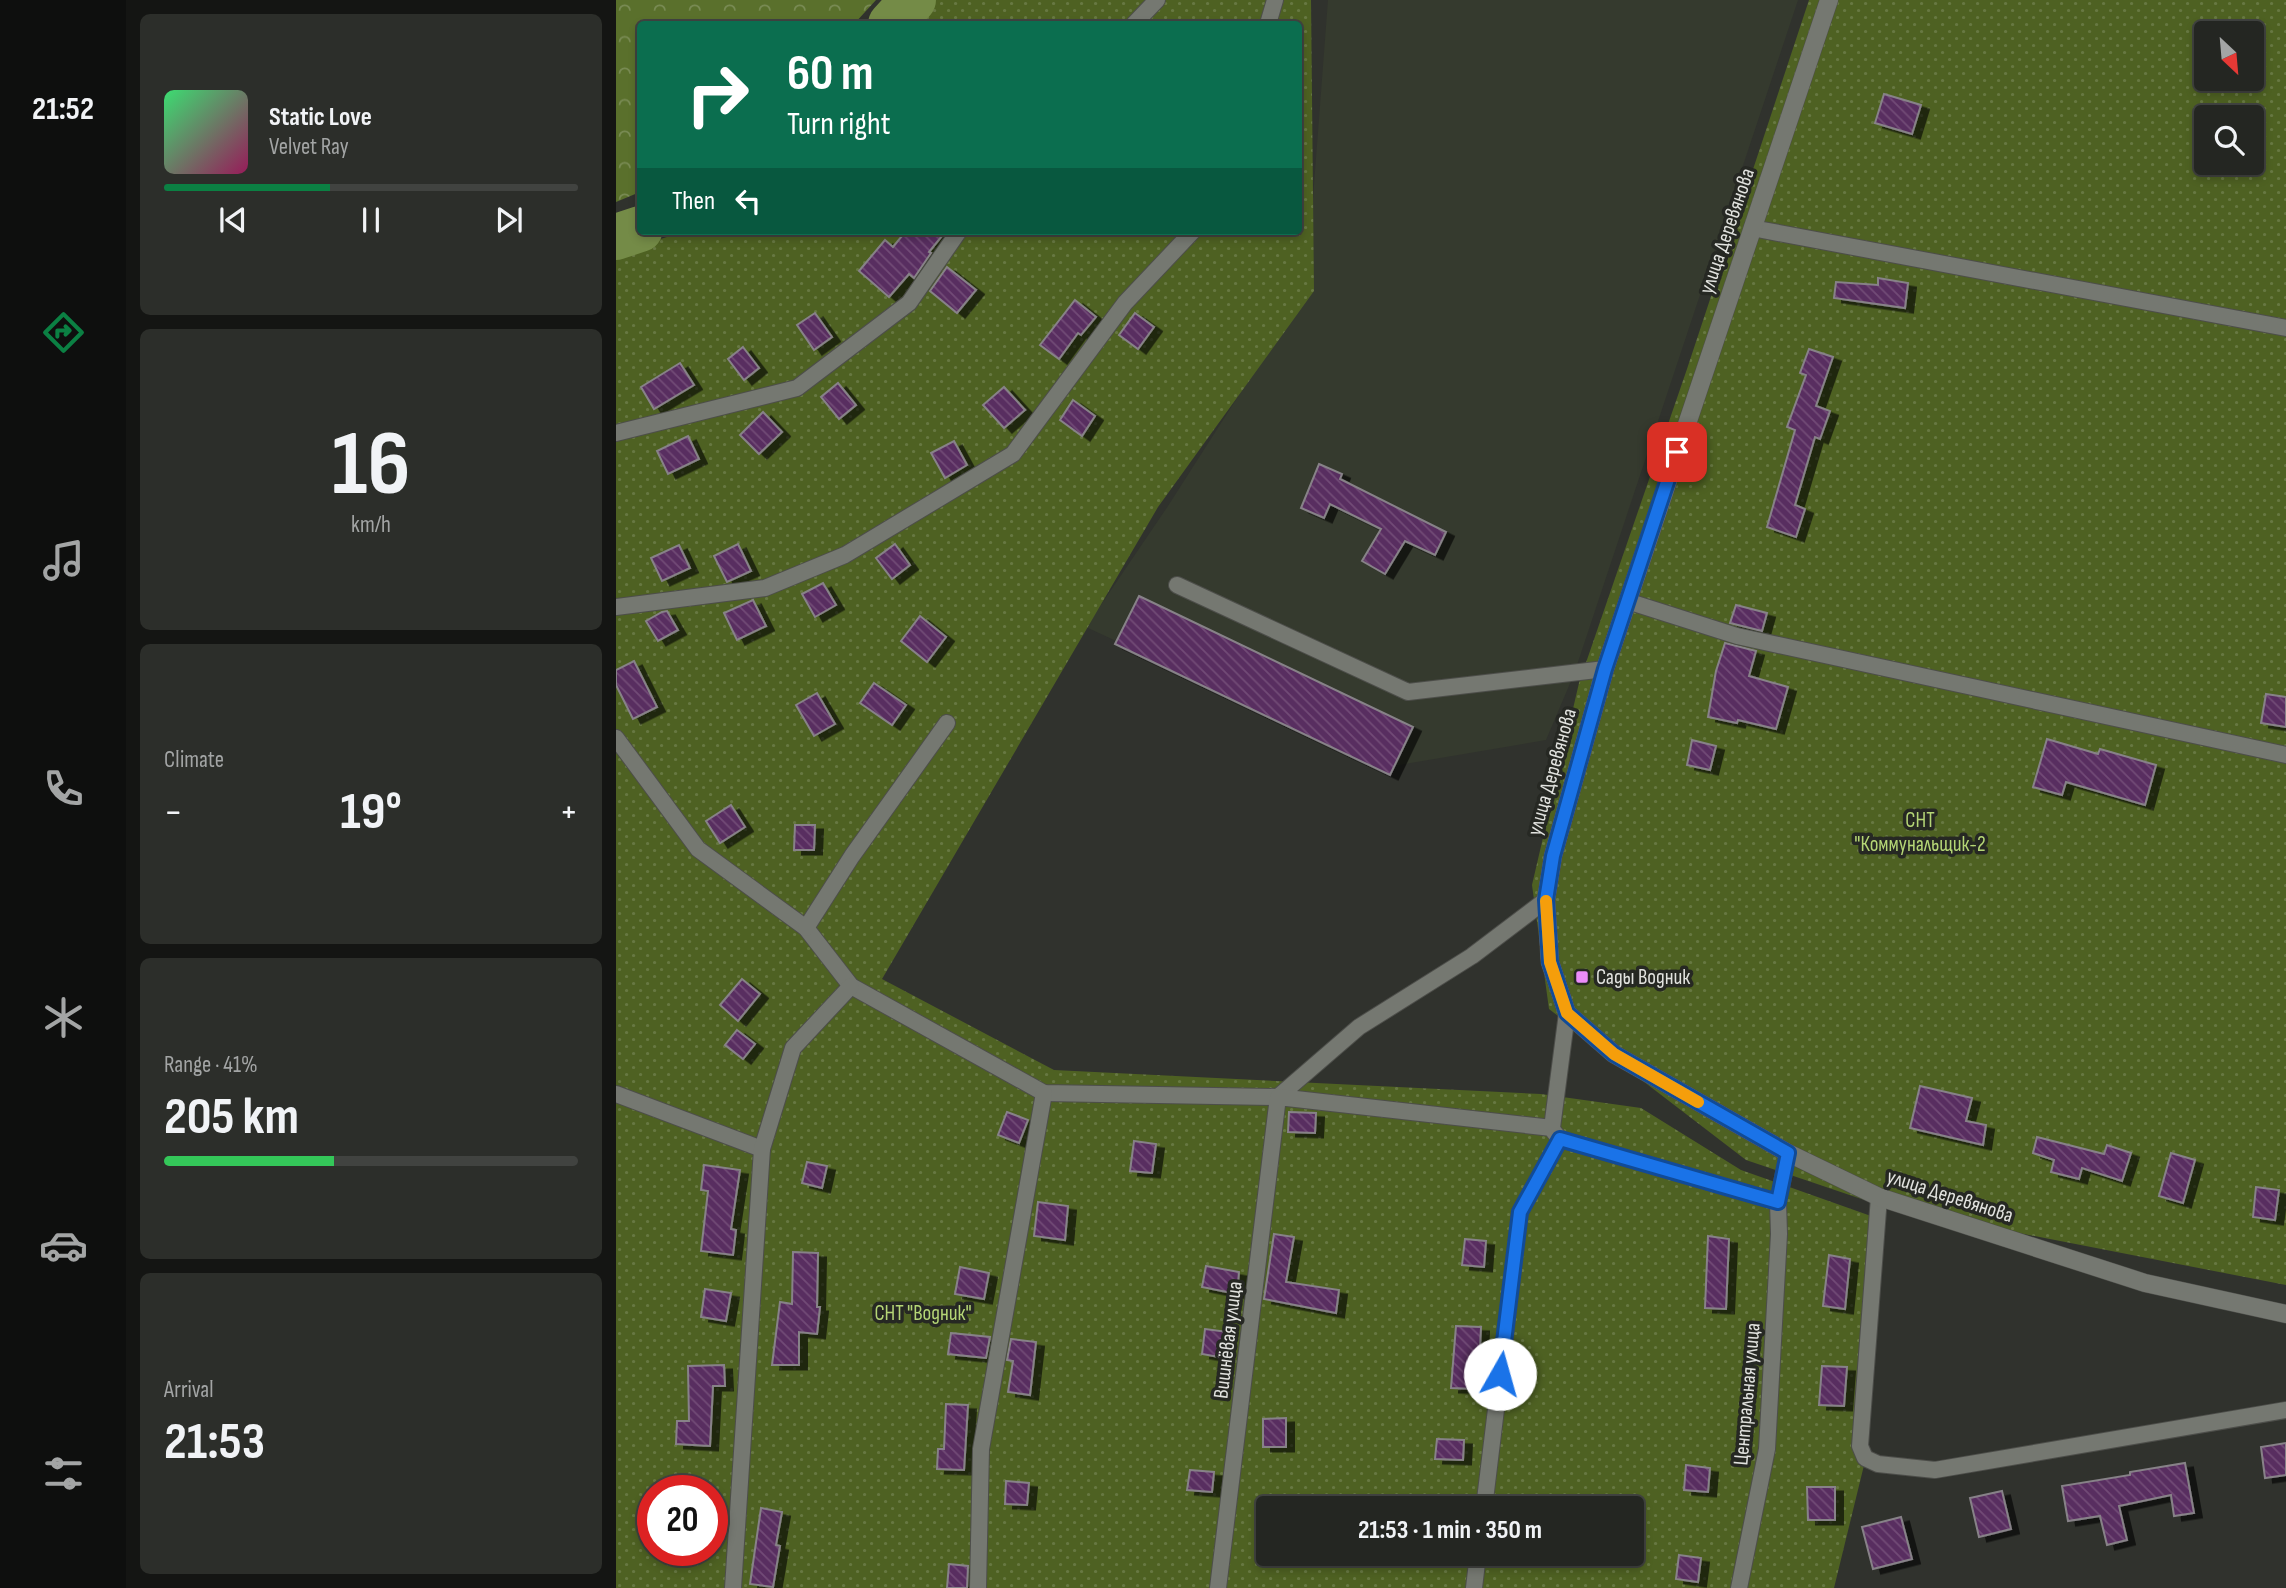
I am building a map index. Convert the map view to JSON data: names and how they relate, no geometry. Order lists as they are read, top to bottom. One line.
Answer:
{"streets":{"street":["улица Деревянова"],"lane":["Вишнёвая улица","Центральная улица"]},"crossings":[["улица Деревянова","Центральная улица"]],"parks":["СНТ \"Коммунальщик-2","СНТ \"Водник\""],"places":{"transit":["Сады Водник"]},"north":"bottom right","page":{"tabs":"21:52","turn":["60 m","Turn right"],"song":["Static Love","Velvet Ray"],"then":"Then","tile":[["16","km/h"],"Climate",["Range · 41%","205 km"],["Arrival","21:53"]],"heat":["−","19°","+"],"limit":"20","trip":"21:53 · 1 min · 350 m"}}
